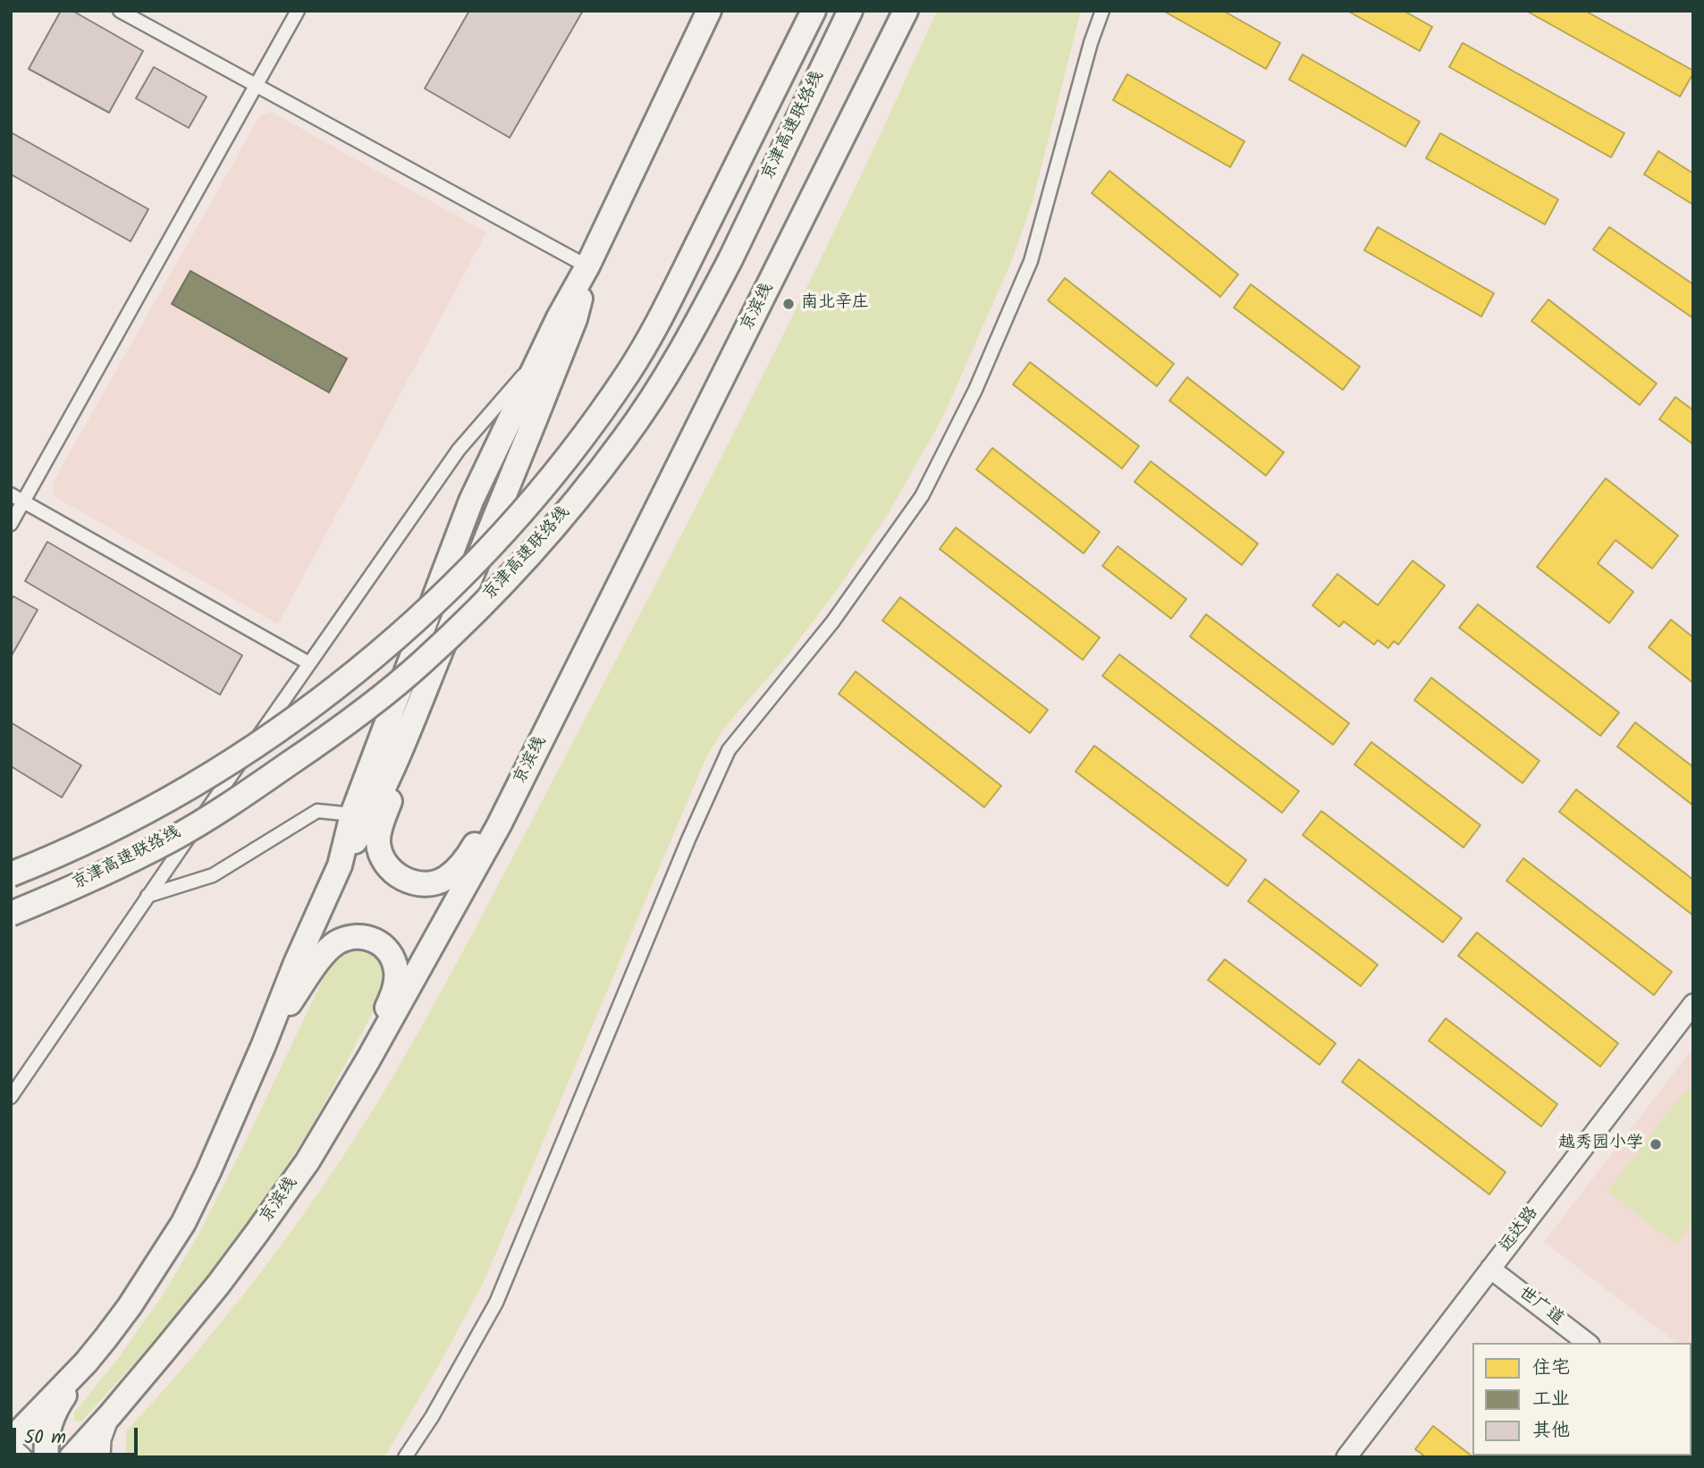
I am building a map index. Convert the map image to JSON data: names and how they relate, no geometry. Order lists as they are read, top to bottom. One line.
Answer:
{"streets":{"highway":["京津高速联络线","京滨线"],"street":["远达路","世广道"]},"crossings":[["远达路","世广道"]],"places":["南北辛庄","越秀园小学"],"legend":["住宅","工业","其他"],"scale_bar":"50 m"}
